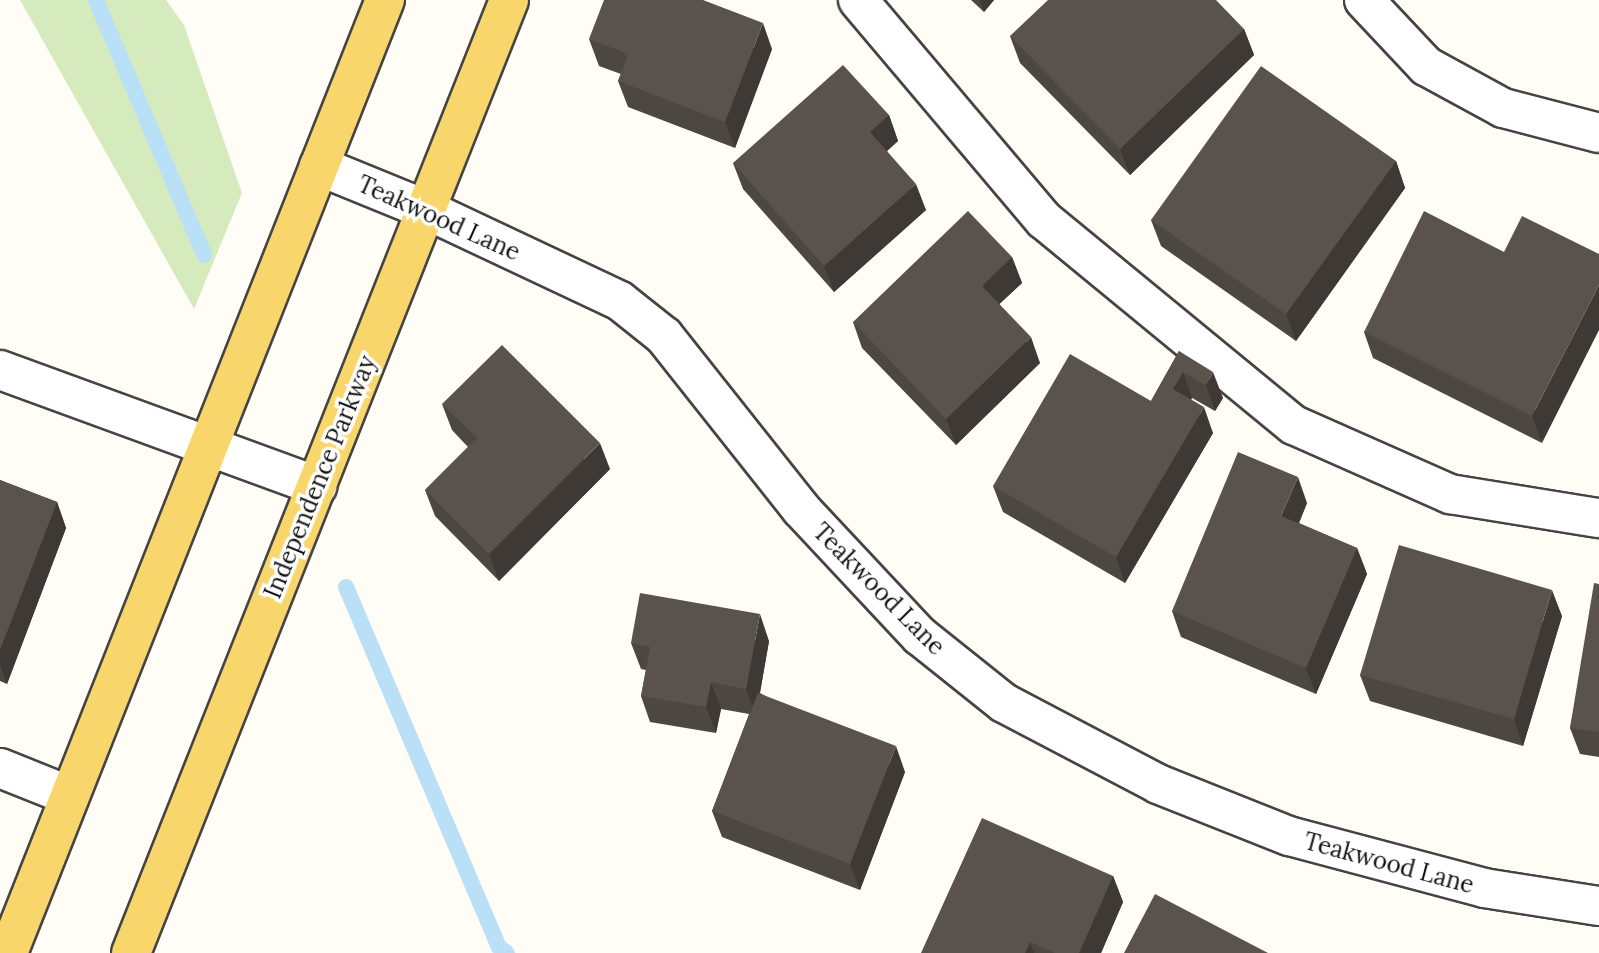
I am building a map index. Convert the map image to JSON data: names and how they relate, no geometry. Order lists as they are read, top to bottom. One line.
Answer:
{"streets":{"main road":["Independence Parkway"],"street":["Teakwood Lane"]},"crossings":[["Teakwood Lane","Independence Parkway"]]}
